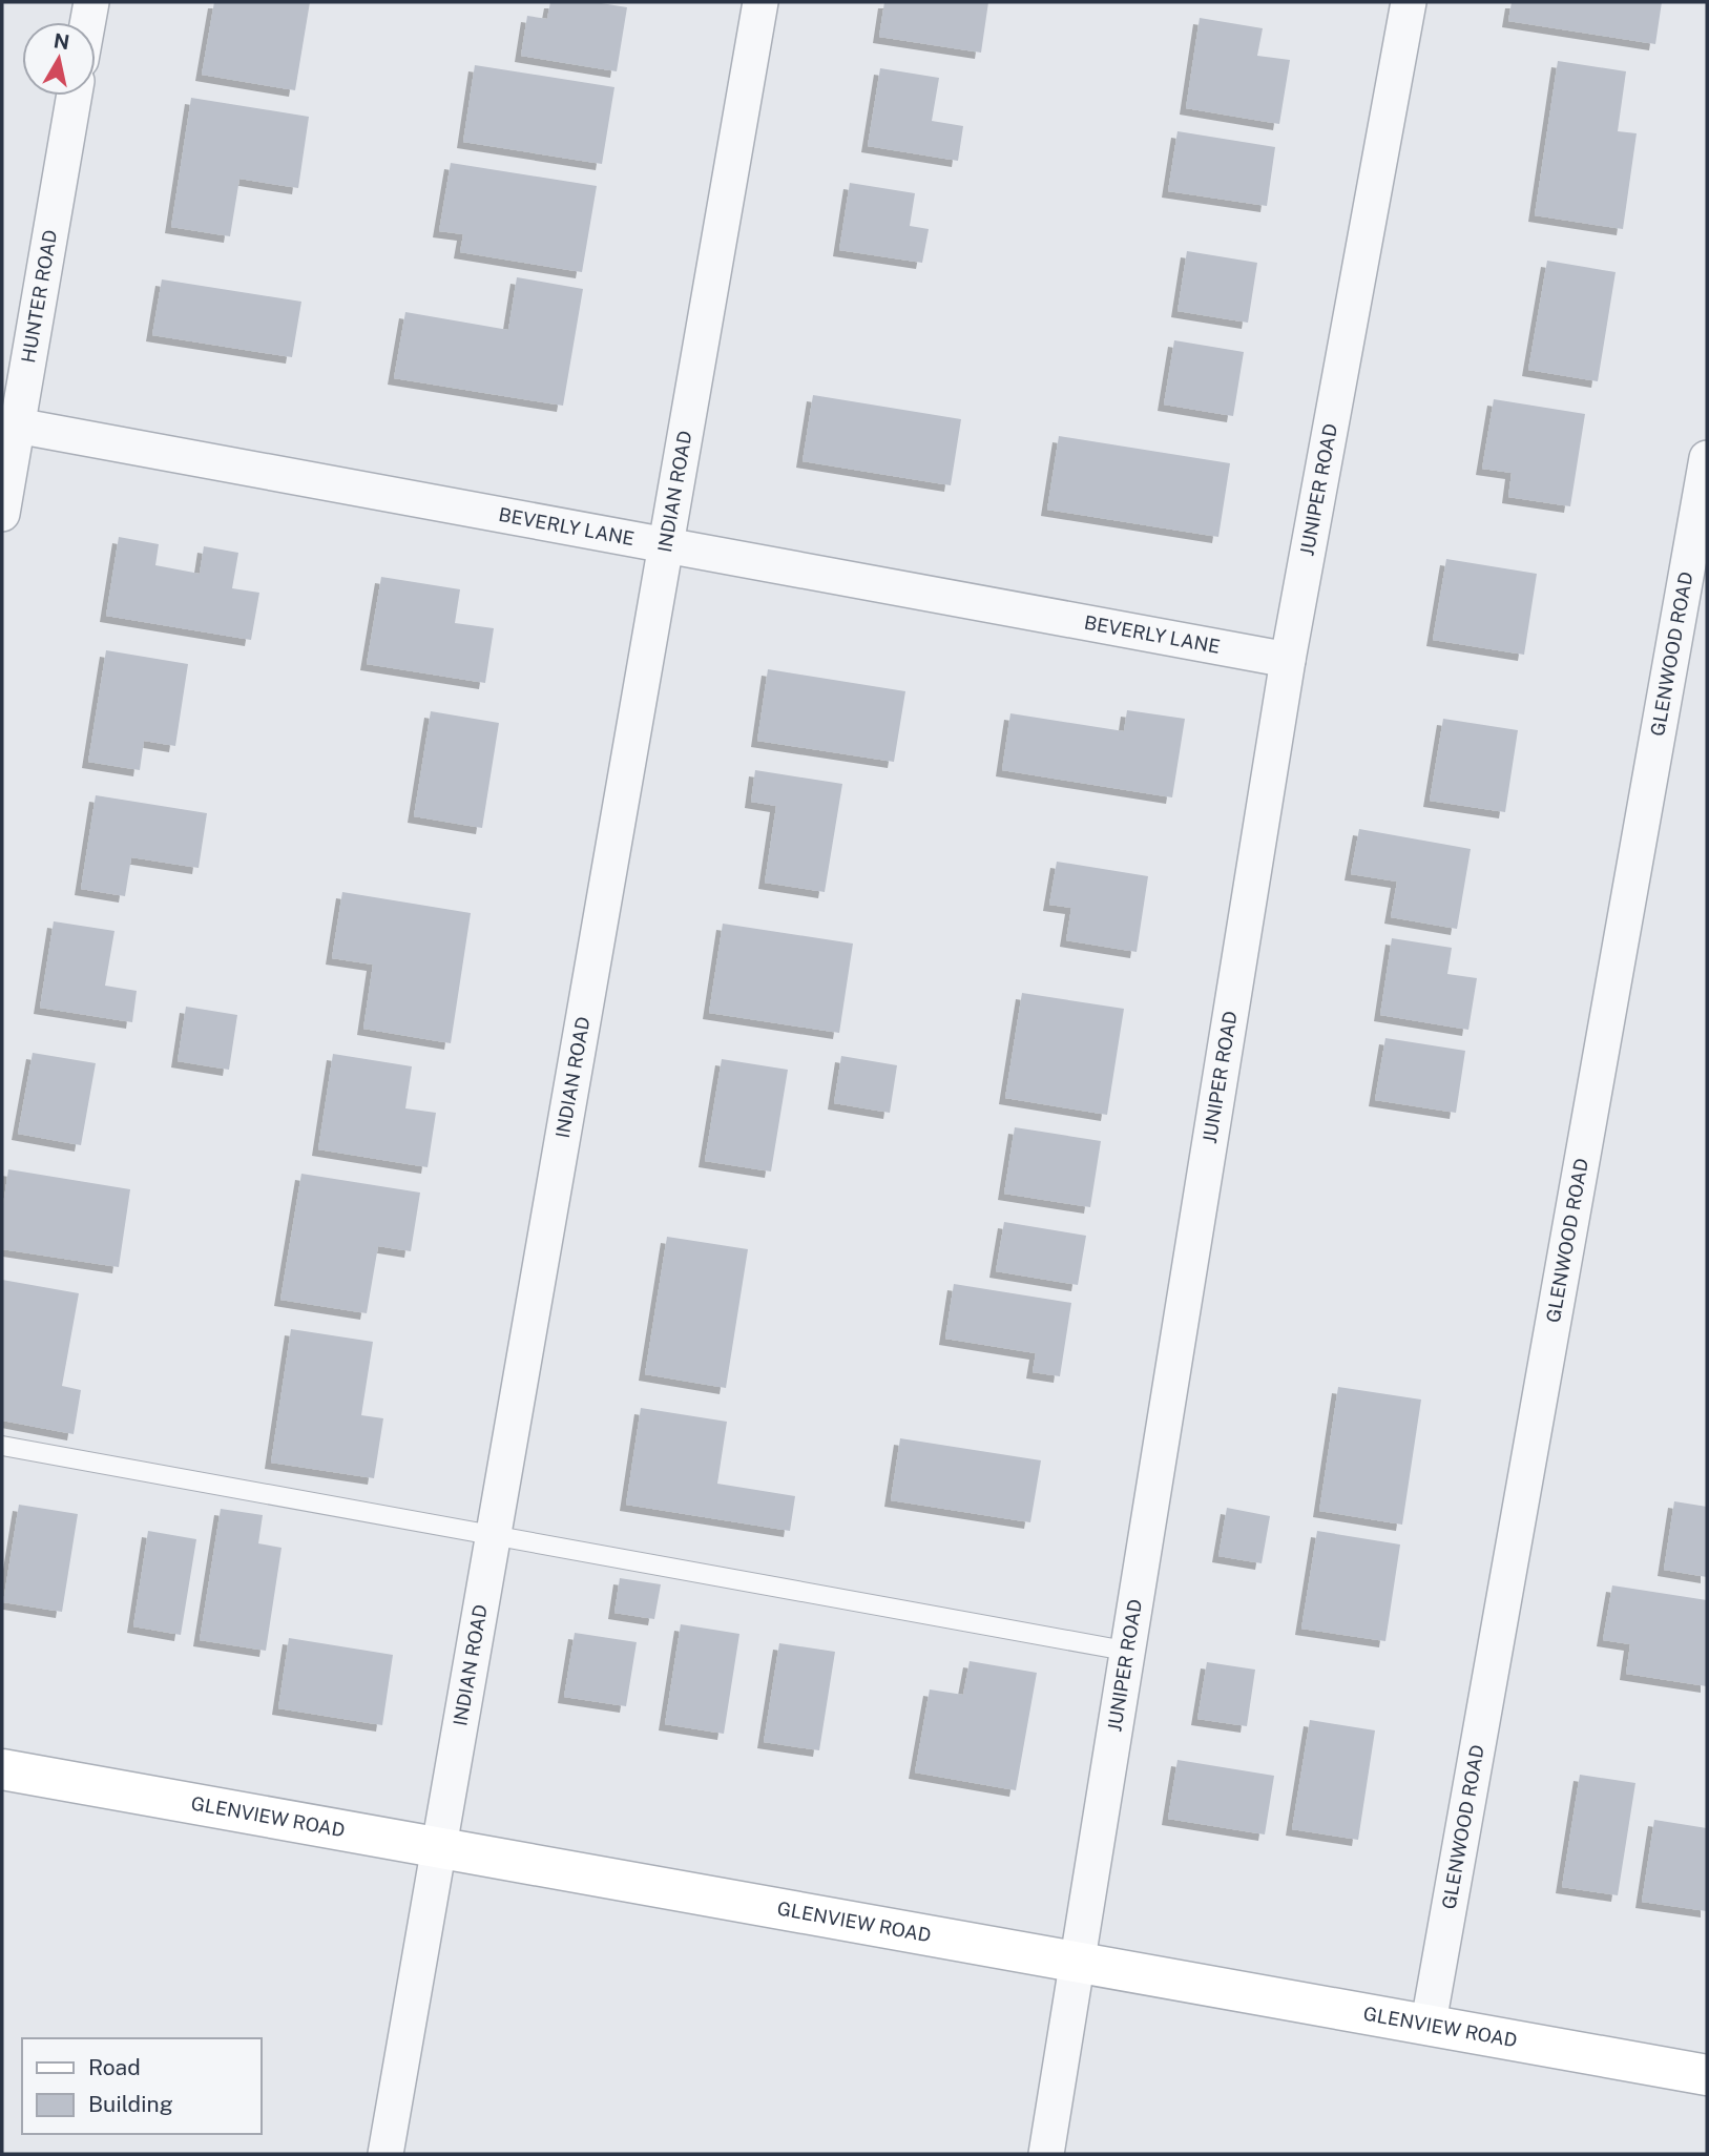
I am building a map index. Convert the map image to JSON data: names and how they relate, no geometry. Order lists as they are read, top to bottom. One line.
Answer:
{"streets":{"main road":["GLENVIEW ROAD"],"street":["HUNTER ROAD","JUNIPER ROAD","INDIAN ROAD","BEVERLY LANE","GLENWOOD ROAD"]},"crossings":[["HUNTER ROAD","BEVERLY LANE"],["JUNIPER ROAD","BEVERLY LANE"],["JUNIPER ROAD","GLENVIEW ROAD"],["INDIAN ROAD","BEVERLY LANE"],["INDIAN ROAD","GLENVIEW ROAD"],["GLENWOOD ROAD","GLENVIEW ROAD"]],"legend":["Road","Building"],"north":"top"}
